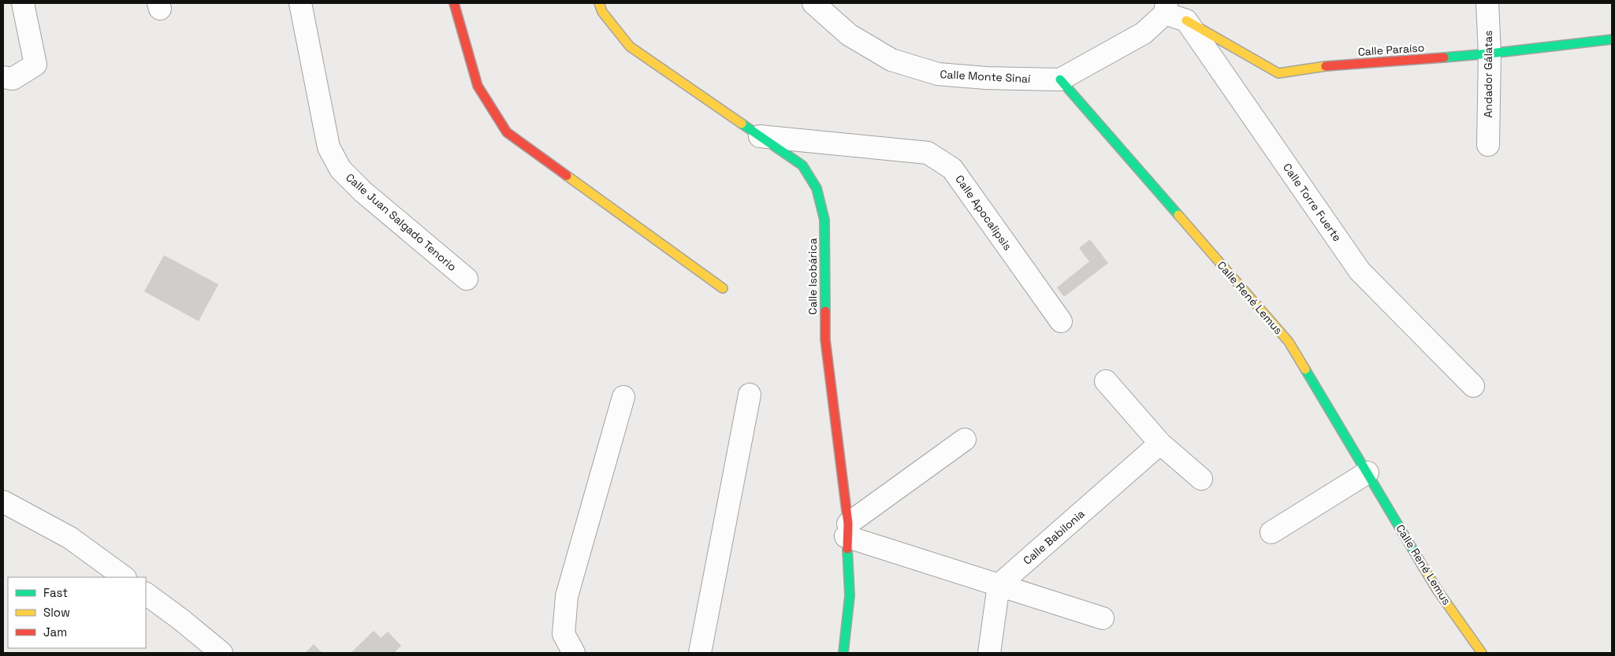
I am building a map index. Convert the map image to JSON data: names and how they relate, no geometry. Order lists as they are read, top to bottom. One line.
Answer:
{"streets":{"street":["Calle Paraíso","Andador Gálatas","Calle Monte Sinaí","Calle Torre Fuerte","Calle Apocalipsis","Calle Juan Salgado Tenorio","Calle Isobárica","Calle René Lemus","Calle Babilonia"]},"crossings":[["Calle Paraíso","Andador Gálatas"],["Calle Paraíso","Calle Torre Fuerte"],["Calle Monte Sinaí","Calle René Lemus"],["Calle Apocalipsis","Calle Isobárica"]],"legend":["Fast","Slow","Jam"]}
